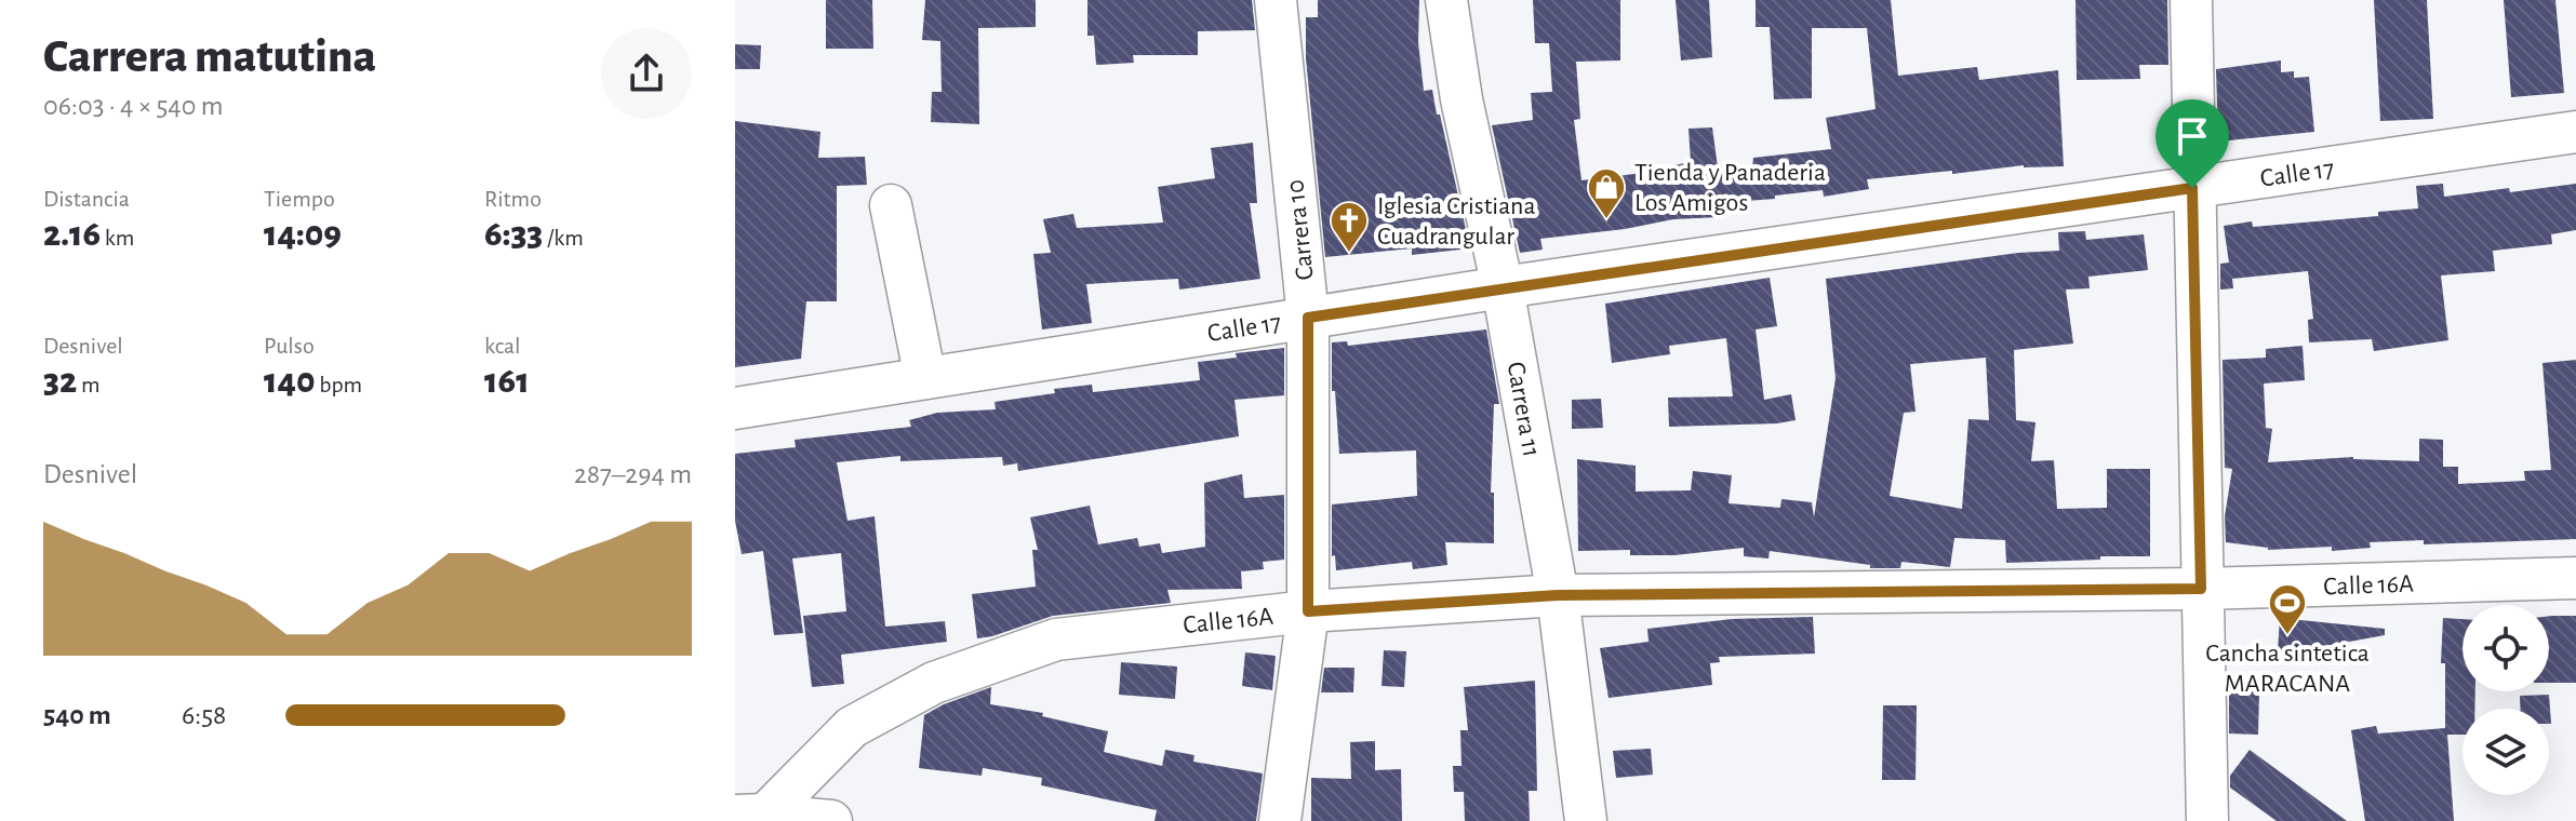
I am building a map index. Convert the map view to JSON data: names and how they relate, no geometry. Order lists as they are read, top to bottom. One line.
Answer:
{"streets":{"street":["Calle 17","Carrera 10","Carrera 11","Calle 16A"]},"crossings":[["Calle 17","Carrera 10"],["Calle 17","Carrera 11"],["Carrera 10","Calle 16A"],["Carrera 11","Calle 16A"]],"places":{"shop":["Tienda y Panaderia Los Amigos"],"church":["Iglesia Cristiana Cuadrangular"],"sports":["Cancha sintetica MARACANA"]},"page":{"heading":["Carrera matutina","06:03 · 4 × 540 m"],"stats":[["Distancia","2.16 km"],["Tiempo","14:09"],["Ritmo","6:33 /km"],["Desnivel","32 m"],["Pulso","140 bpm"],["kcal","161"]],"chart":["Desnivel","287–294 m"],"list":[{"name":"540 m","note":"6:58"}]}}
